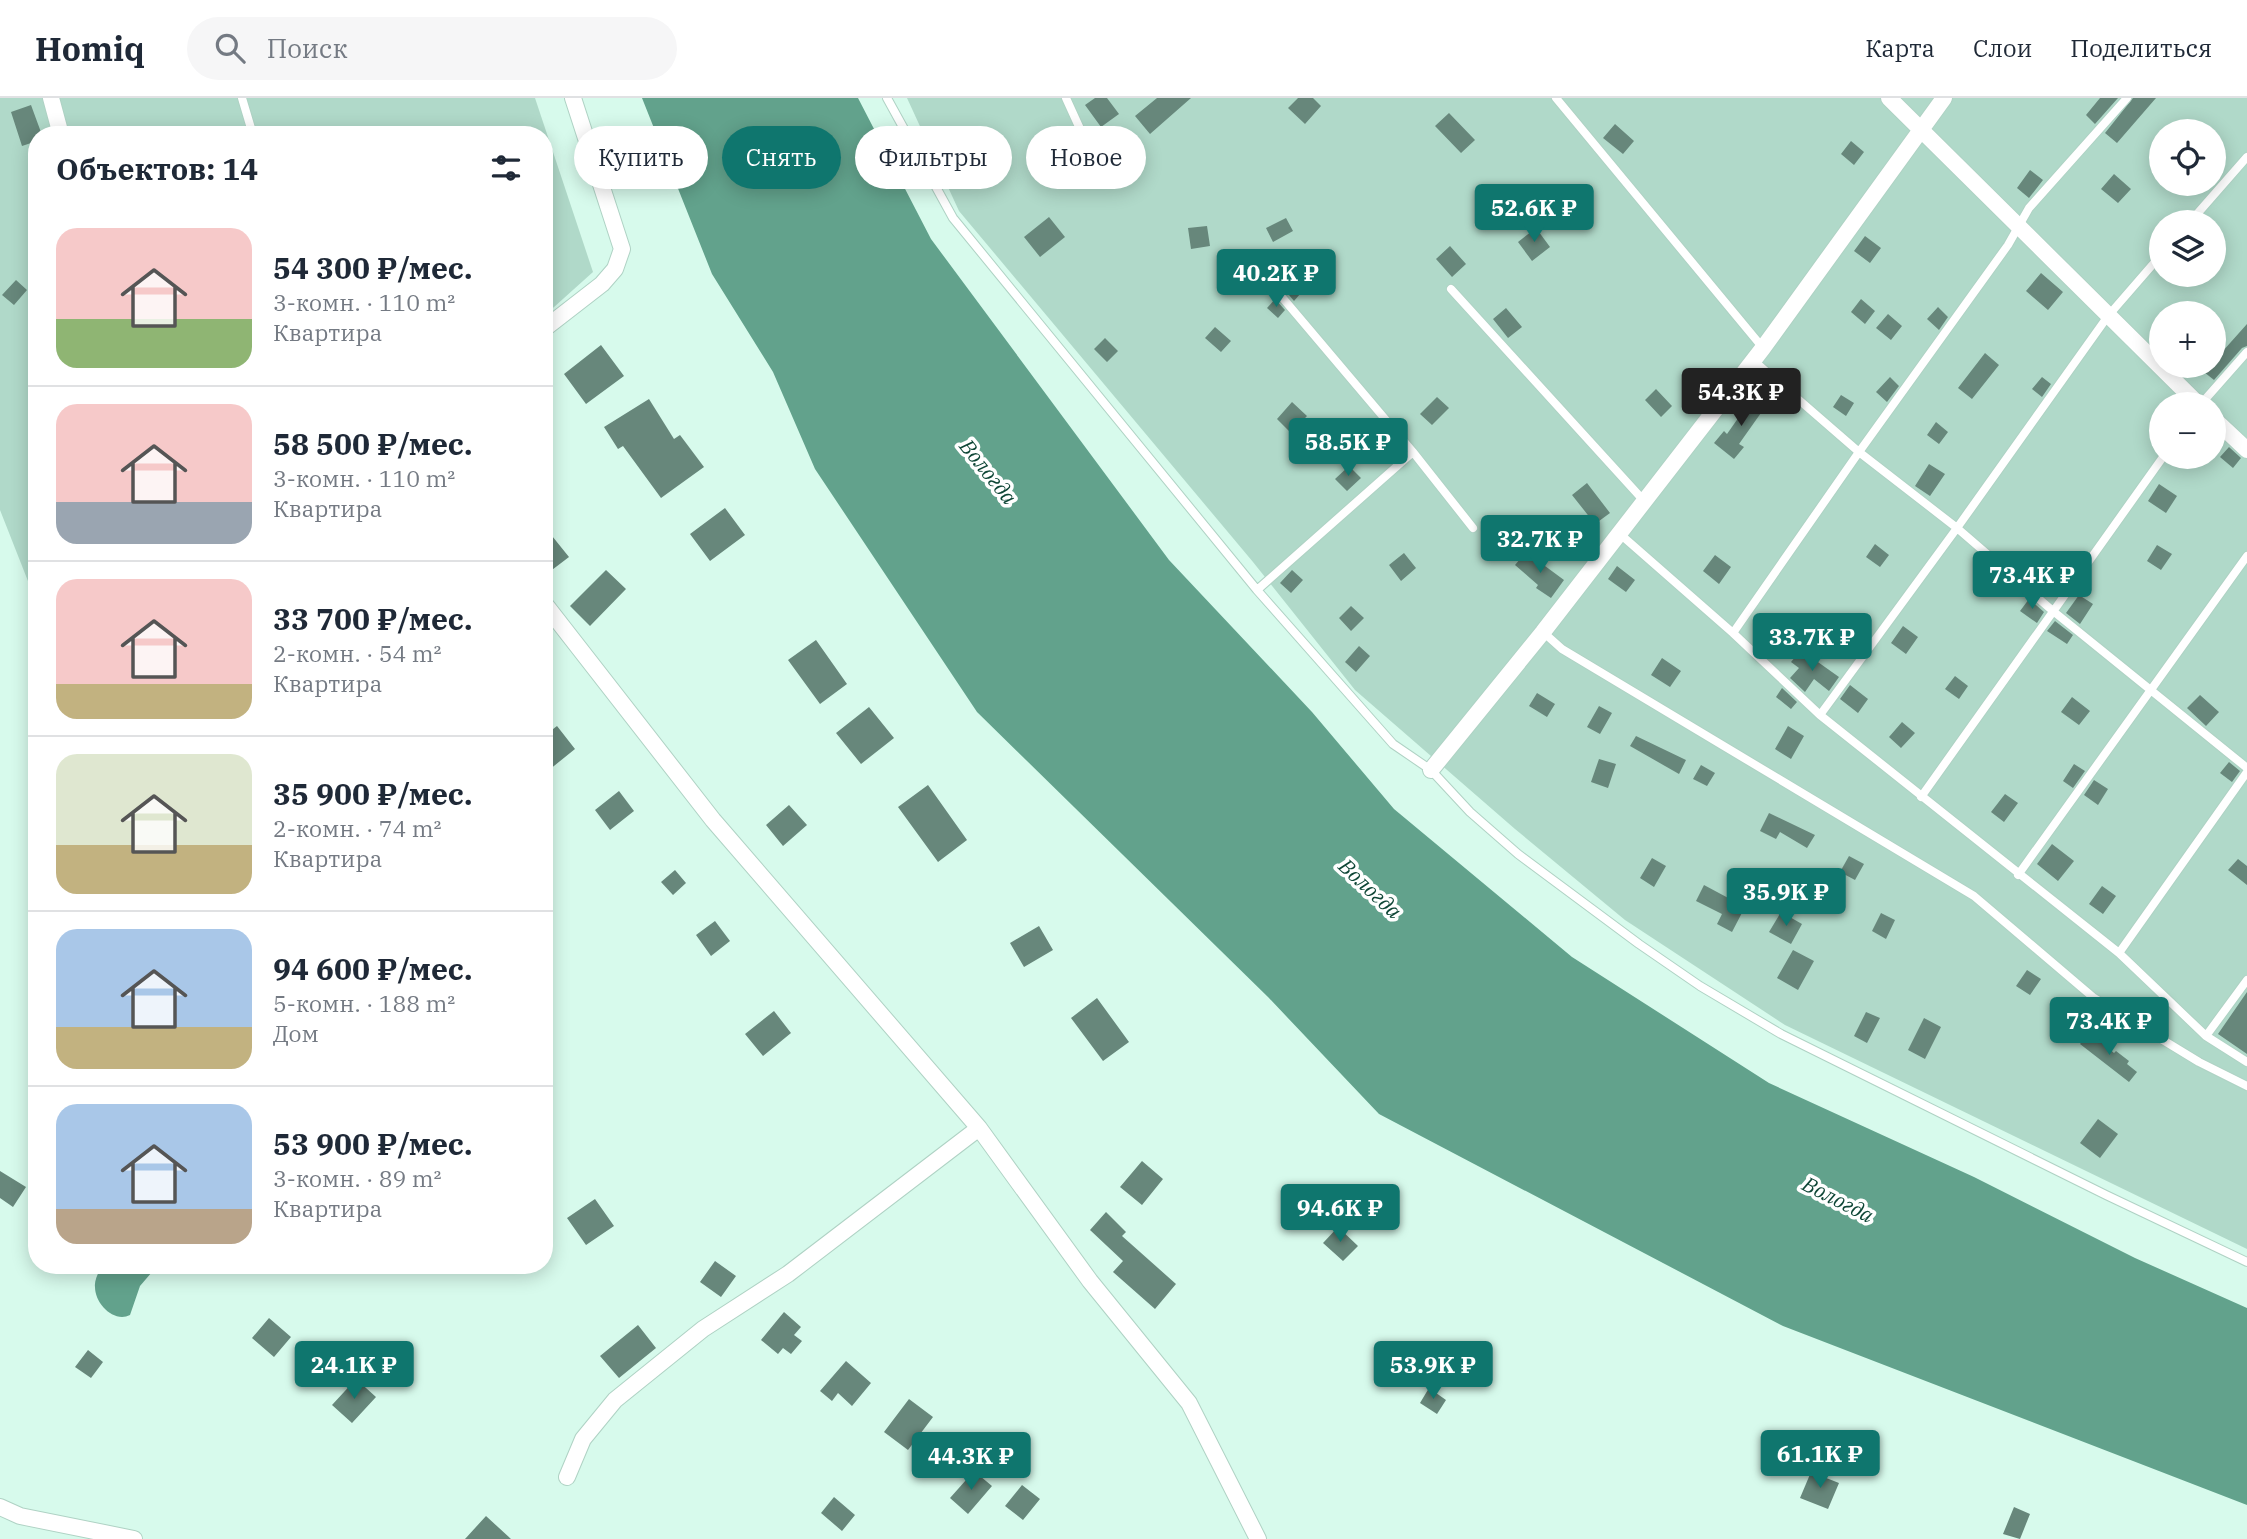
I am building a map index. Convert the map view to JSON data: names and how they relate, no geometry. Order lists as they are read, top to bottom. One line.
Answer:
{"water":["Вологда"],"page":{"header":"Homiq","search":"Поиск","nav":["Карта","Слои","Поделиться"],"map_buttons":["+","−"],"chip":["Купить","Снять","Фильтры","Новое"],"heading":"Объектов: 14","price":["52.6K ₽","40.2K ₽","54.3K ₽","58.5K ₽","32.7K ₽","73.4K ₽","33.7K ₽","35.9K ₽","73.4K ₽","94.6K ₽","24.1K ₽","53.9K ₽","61.1K ₽","44.3K ₽"],"list":[{"name":"54 300 ₽/мес.","note":"3-комн. · 110 m² · Квартира"},{"name":"58 500 ₽/мес.","note":"3-комн. · 110 m² · Квартира"},{"name":"33 700 ₽/мес.","note":"2-комн. · 54 m² · Квартира"},{"name":"35 900 ₽/мес.","note":"2-комн. · 74 m² · Квартира"},{"name":"94 600 ₽/мес.","note":"5-комн. · 188 m² · Дом"},{"name":"53 900 ₽/мес.","note":"3-комн. · 89 m² · Квартира"}]}}
